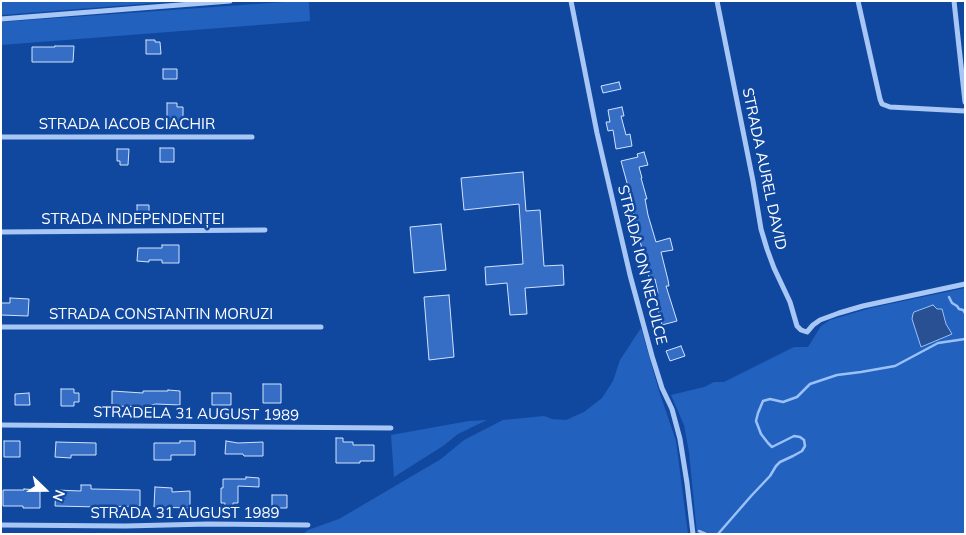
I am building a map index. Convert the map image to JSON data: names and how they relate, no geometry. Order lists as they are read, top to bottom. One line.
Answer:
{"streets":{"street":["STRADA IACOB CIACHIR","STRADA AUREL DAVID","STRADA INDEPENDENȚEI","STRADA ION NECULCE","STRADA CONSTANTIN MORUZI","STRADELA 31 AUGUST 1989","STRADA 31 AUGUST 1989"]},"north":"right"}
